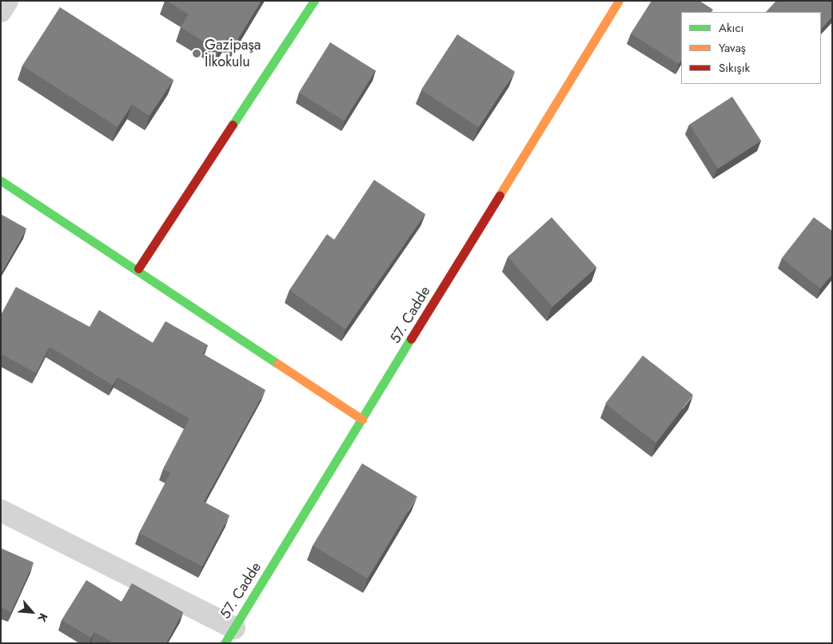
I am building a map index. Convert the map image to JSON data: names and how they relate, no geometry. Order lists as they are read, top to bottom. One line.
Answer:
{"streets":{"street":["57. Cadde"]},"places":["Gazipaşa İlkokulu"],"legend":["Akıcı","Yavaş","Sıkışık"],"north":"bottom right"}
